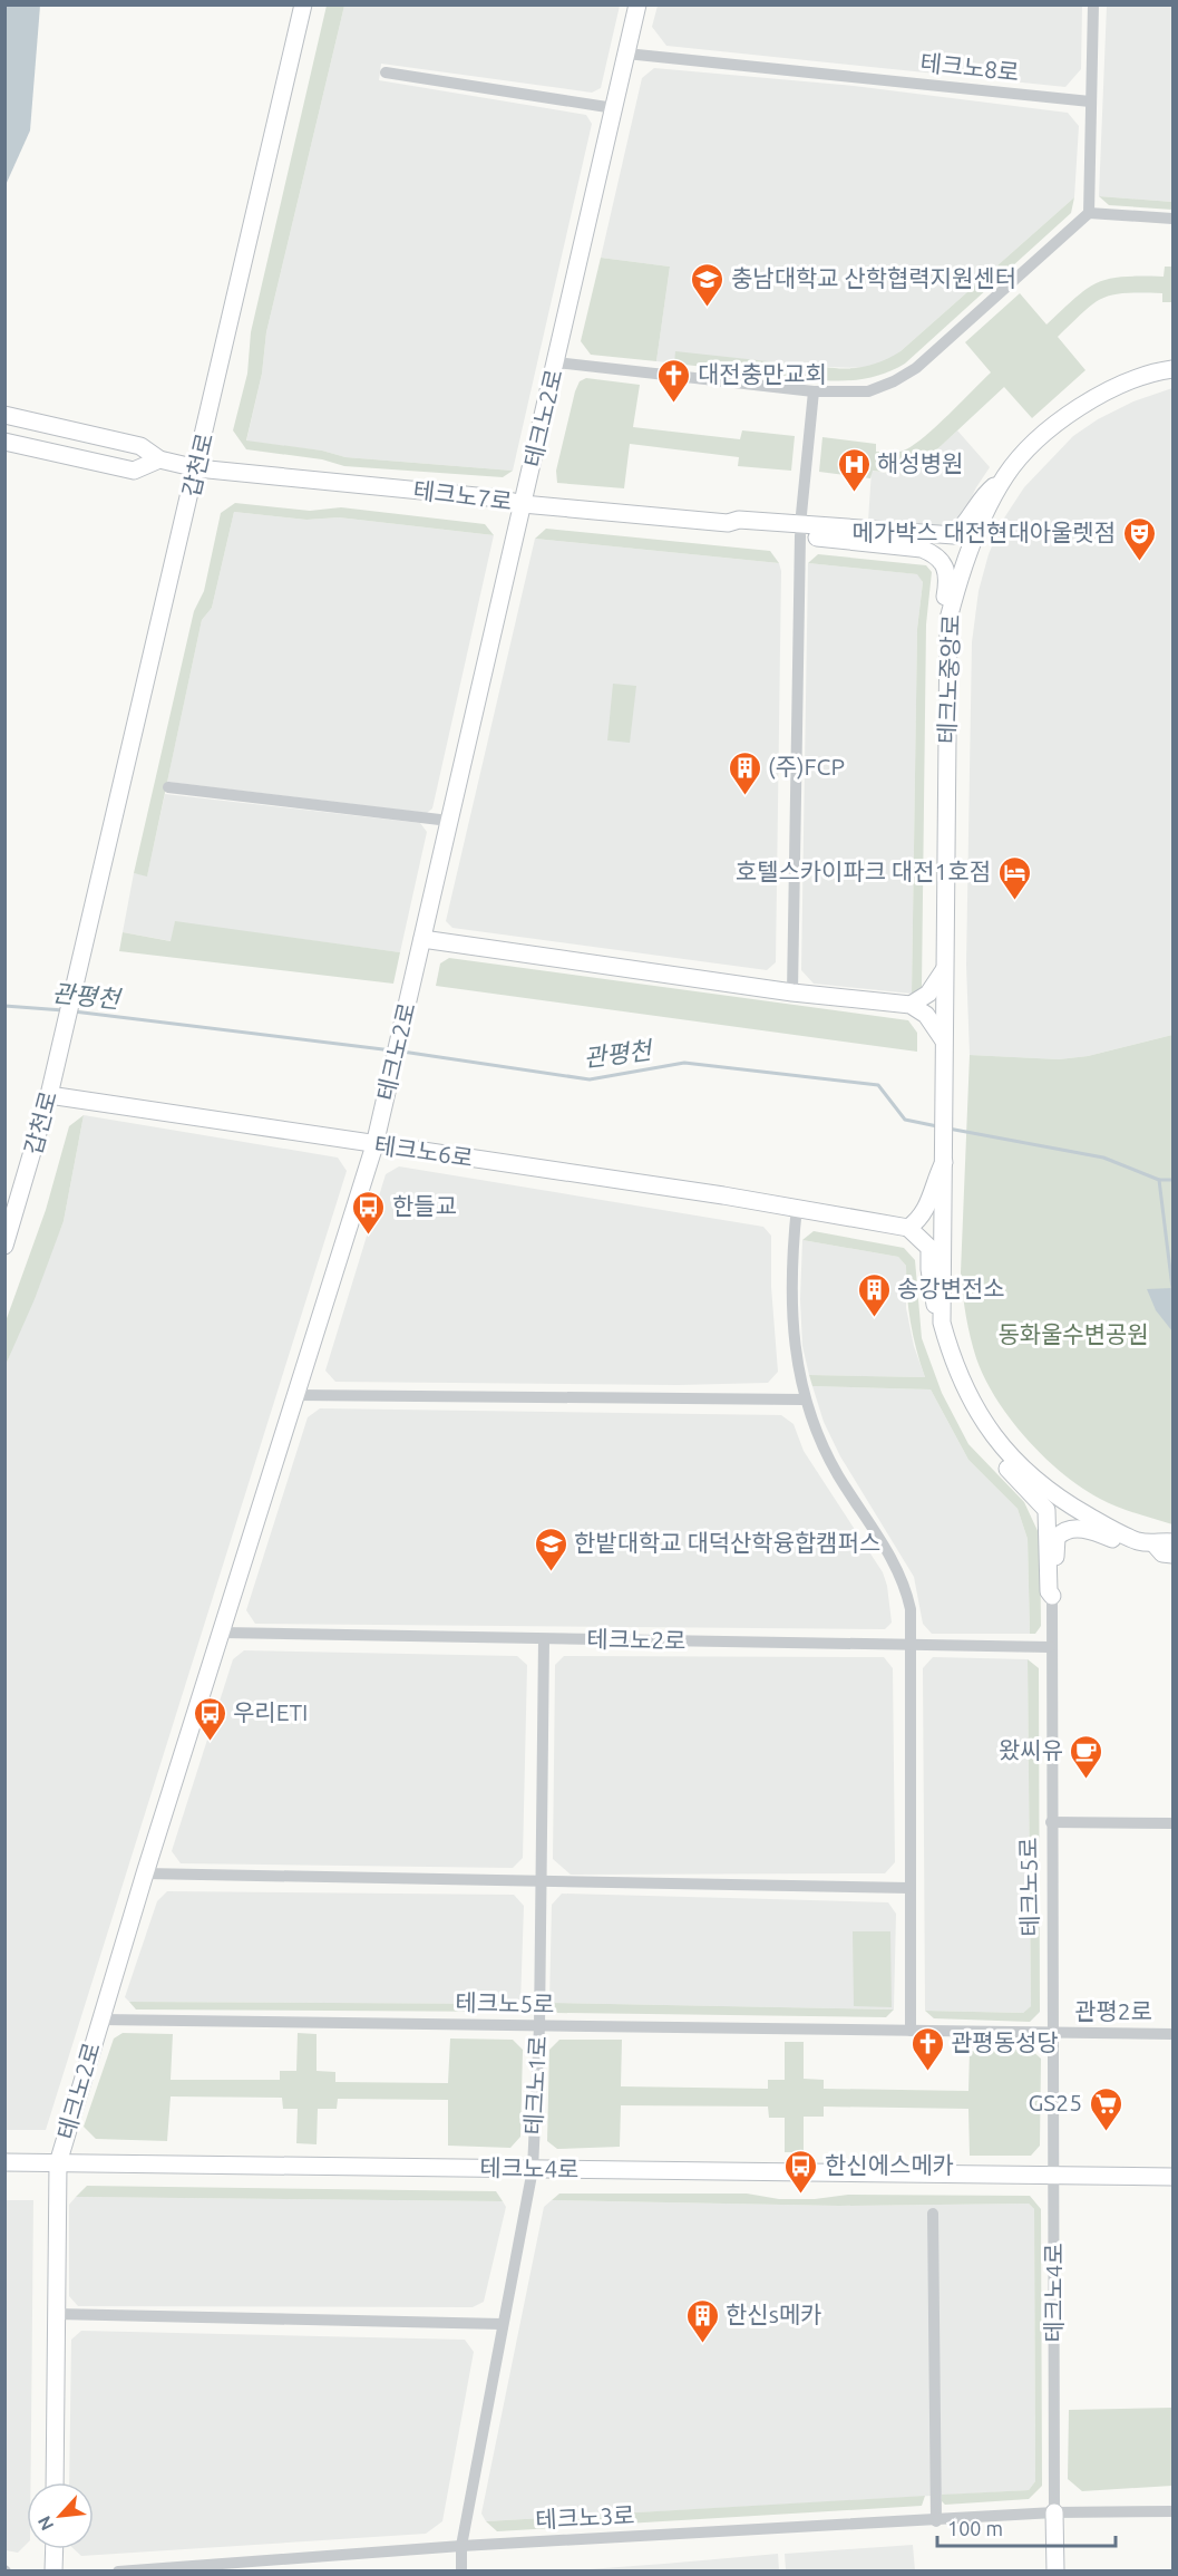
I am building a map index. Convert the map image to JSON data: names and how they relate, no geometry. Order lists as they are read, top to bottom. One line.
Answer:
{"streets":{"main road":["테크노2로","갑천로","테크노7로","테크노중앙로","테크노6로","테크노4로"],"street":["테크노8로","테크노5로","관평2로","테크노1로","테크노3로"]},"crossings":[["테크노8로","테크노2로"],["테크노2로","테크노7로"],["테크노2로","테크노6로"],["테크노2로","테크노5로"],["테크노2로","테크노1로"],["테크노2로","테크노4로"],["갑천로","테크노7로"],["갑천로","테크노6로"],["테크노7로","테크노중앙로"],["테크노5로","관평2로"],["테크노5로","테크노1로"],["테크노5로","테크노4로"],["관평2로","테크노4로"],["테크노1로","테크노4로"],["테크노1로","테크노3로"],["테크노4로","테크노3로"]],"water":["관평천"],"parks":["동화울수변공원"],"places":{"school or university":["충남대학교 산학협력지원센터","한밭대학교 대덕산학융합캠퍼스"],"church":["대전충만교회","관평동성당"],"hospital":["해성병원"],"theatre":["메가박스 대전현대아울렛점"],"building":["(주)FCP","송강변전소","한신s메카"],"hotel":["호텔스카이파크 대전1호점"],"bus stop":["한들교","우리ETI","한신에스메카"],"cafe":["왔씨유"],"supermarket":["GS25"]},"scale_bar":"100 m","north":"bottom left"}
